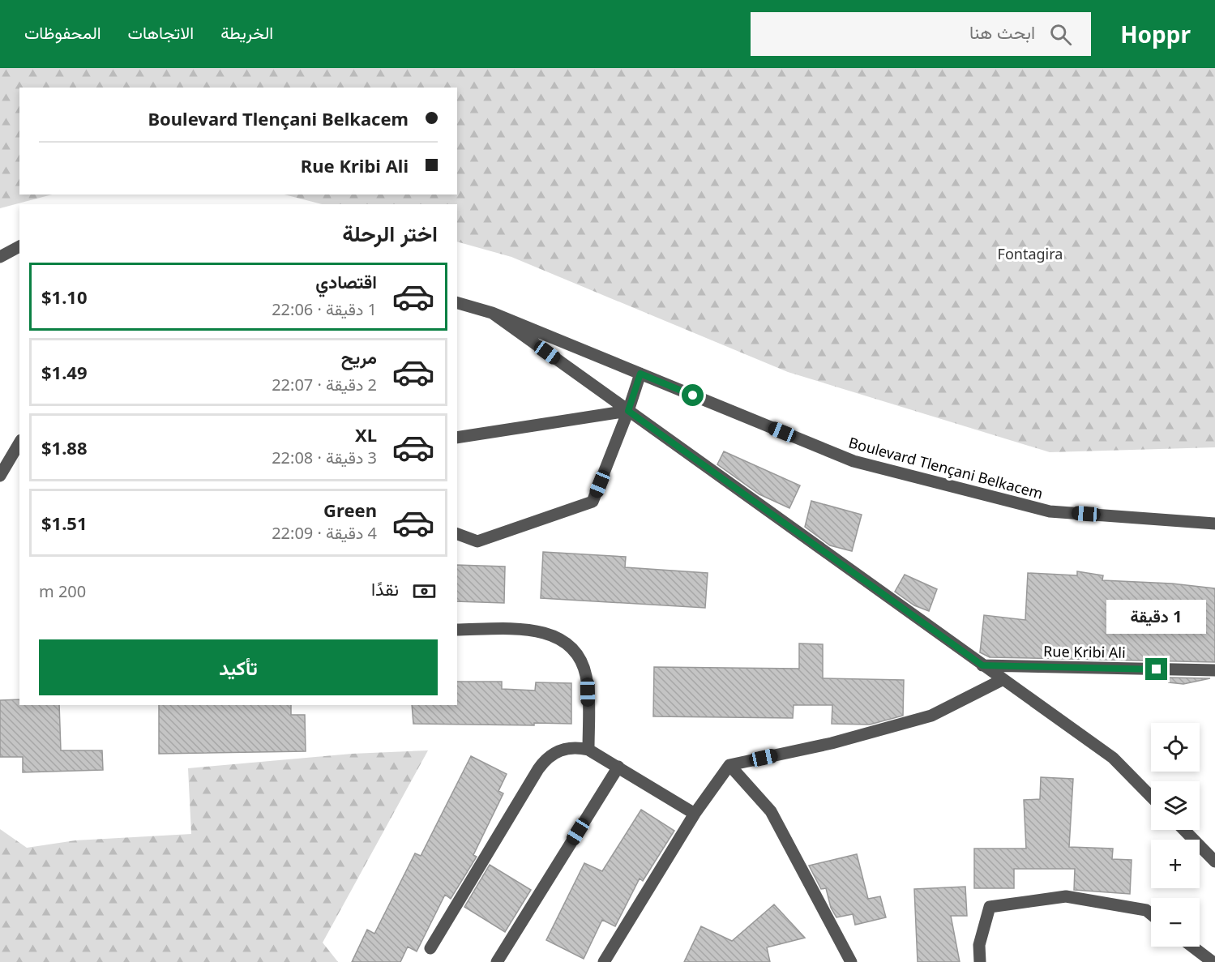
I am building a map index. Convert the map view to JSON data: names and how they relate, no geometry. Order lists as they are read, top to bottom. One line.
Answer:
{"streets":{"street":["Boulevard Tlençani Belkacem","Rue Kribi Ali"]},"parks":["Fontagira"],"page":{"header":"Hoppr","search":"ابحث هنا","nav":["الخريطة","الاتجاهات","المحفوظات"],"banner":["Boulevard Tlençani Belkacem","Rue Kribi Ali"],"heading":"اختر الرحلة","list":[{"name":"اقتصادي","note":"1 دقيقة · 22:06","value":"$1.10"},{"name":"مريح","note":"2 دقيقة · 22:07","value":"$1.49"},{"name":"XL","note":"3 دقيقة · 22:08","value":"$1.88"},{"name":"Green","note":"4 دقيقة · 22:09","value":"$1.51"}],"pay":["نقدًا","200 m"],"bubble":"1 دقيقة","buttons":"تأكيد","map_buttons":["+","−"]}}
